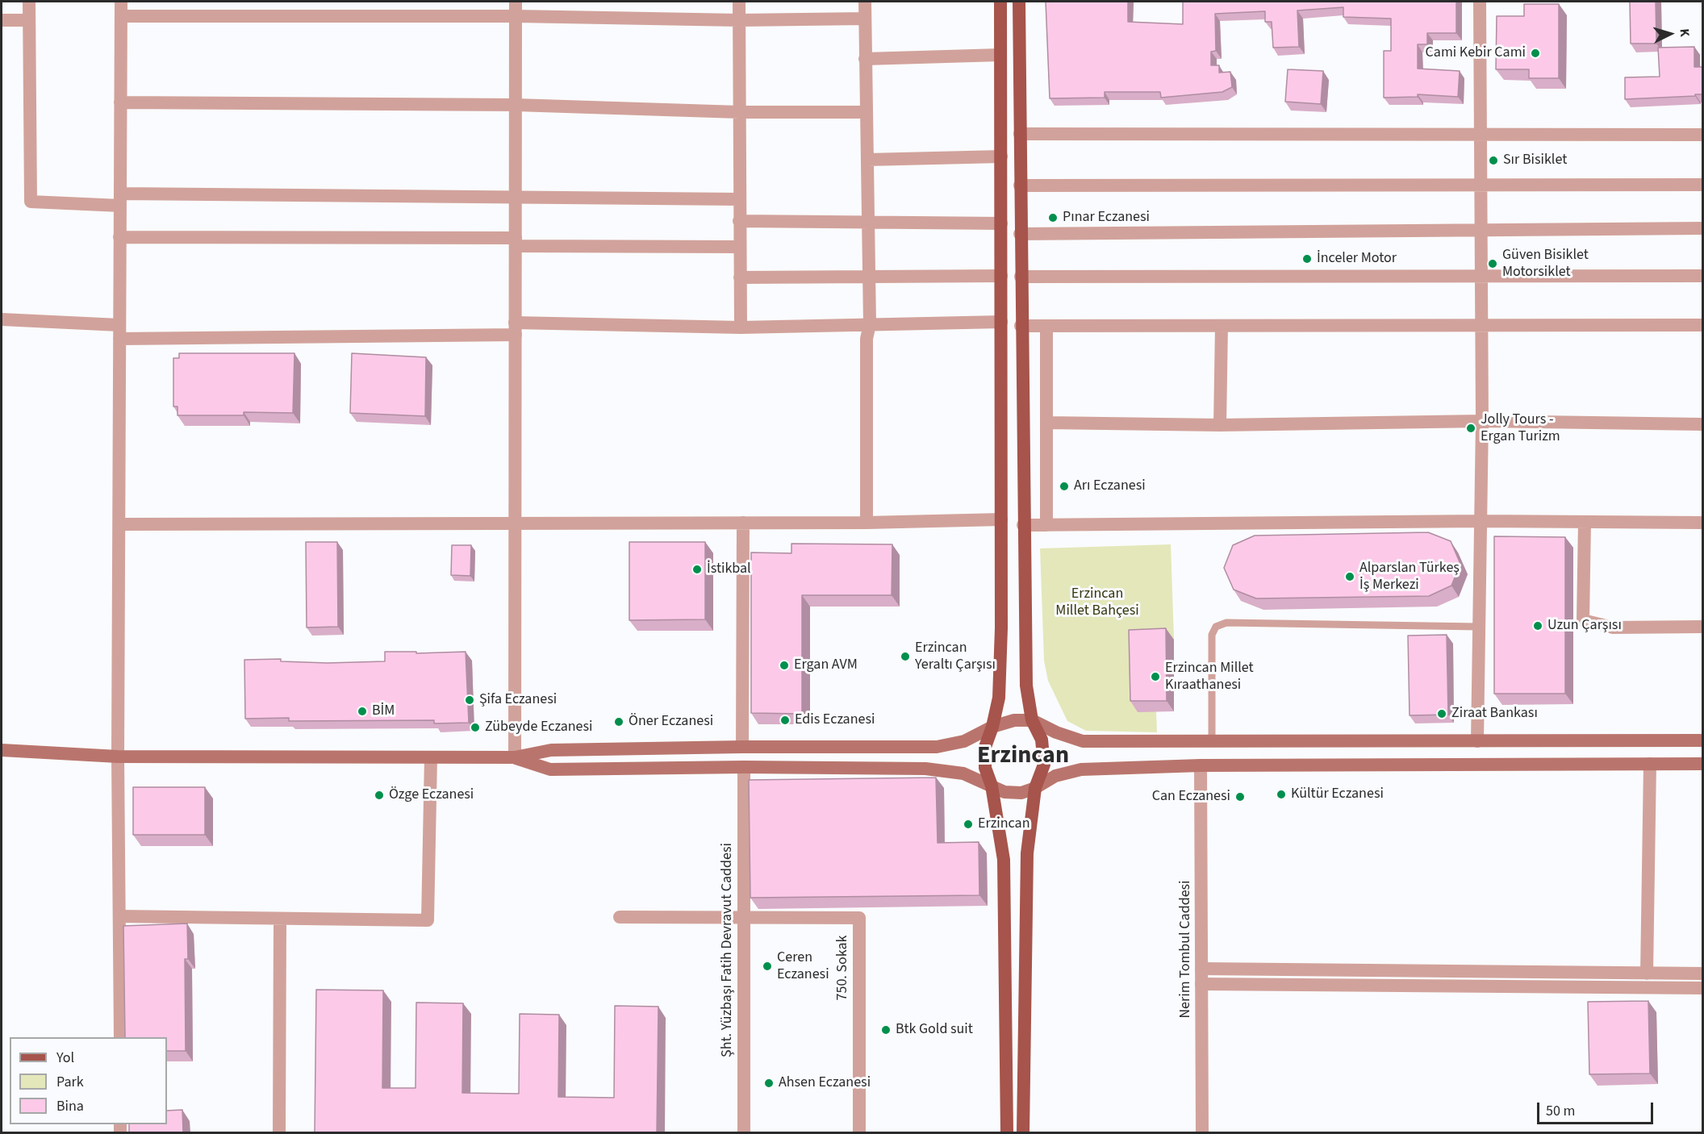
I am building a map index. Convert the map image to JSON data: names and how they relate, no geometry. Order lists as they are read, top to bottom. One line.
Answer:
{"streets":{"street":["Nerim Tombul Caddesi","Şht. Yüzbaşı Fatih Devravut Caddesi","750. Sokak"]},"crossings":[["Şht. Yüzbaşı Fatih Devravut Caddesi","750. Sokak"]],"districts":["Erzincan"],"parks":["Erzincan Millet Bahçesi"],"places":["Cami Kebir Cami","Sır Bisiklet","Pınar Eczanesi","İnceler Motor","Güven Bisiklet Motorsiklet","Jolly Tours - Ergan Turizm","Arı Eczanesi","İstikbal","Alparslan Türkeş İş Merkezi","Uzun Çarşısı","Erzincan Yeraltı Çarşısı","Ergan AVM","Erzincan Millet Kıraathanesi","Şifa Eczanesi","BİM","Ziraat Bankası","Edis Eczanesi","Öner Eczanesi","Zübeyde Eczanesi","Kültür Eczanesi","Özge Eczanesi","Can Eczanesi","Erzincan","Ceren Eczanesi","Btk Gold suit","Ahsen Eczanesi"],"legend":["Yol","Park","Bina"],"scale_bar":"50 m","north":"right"}
